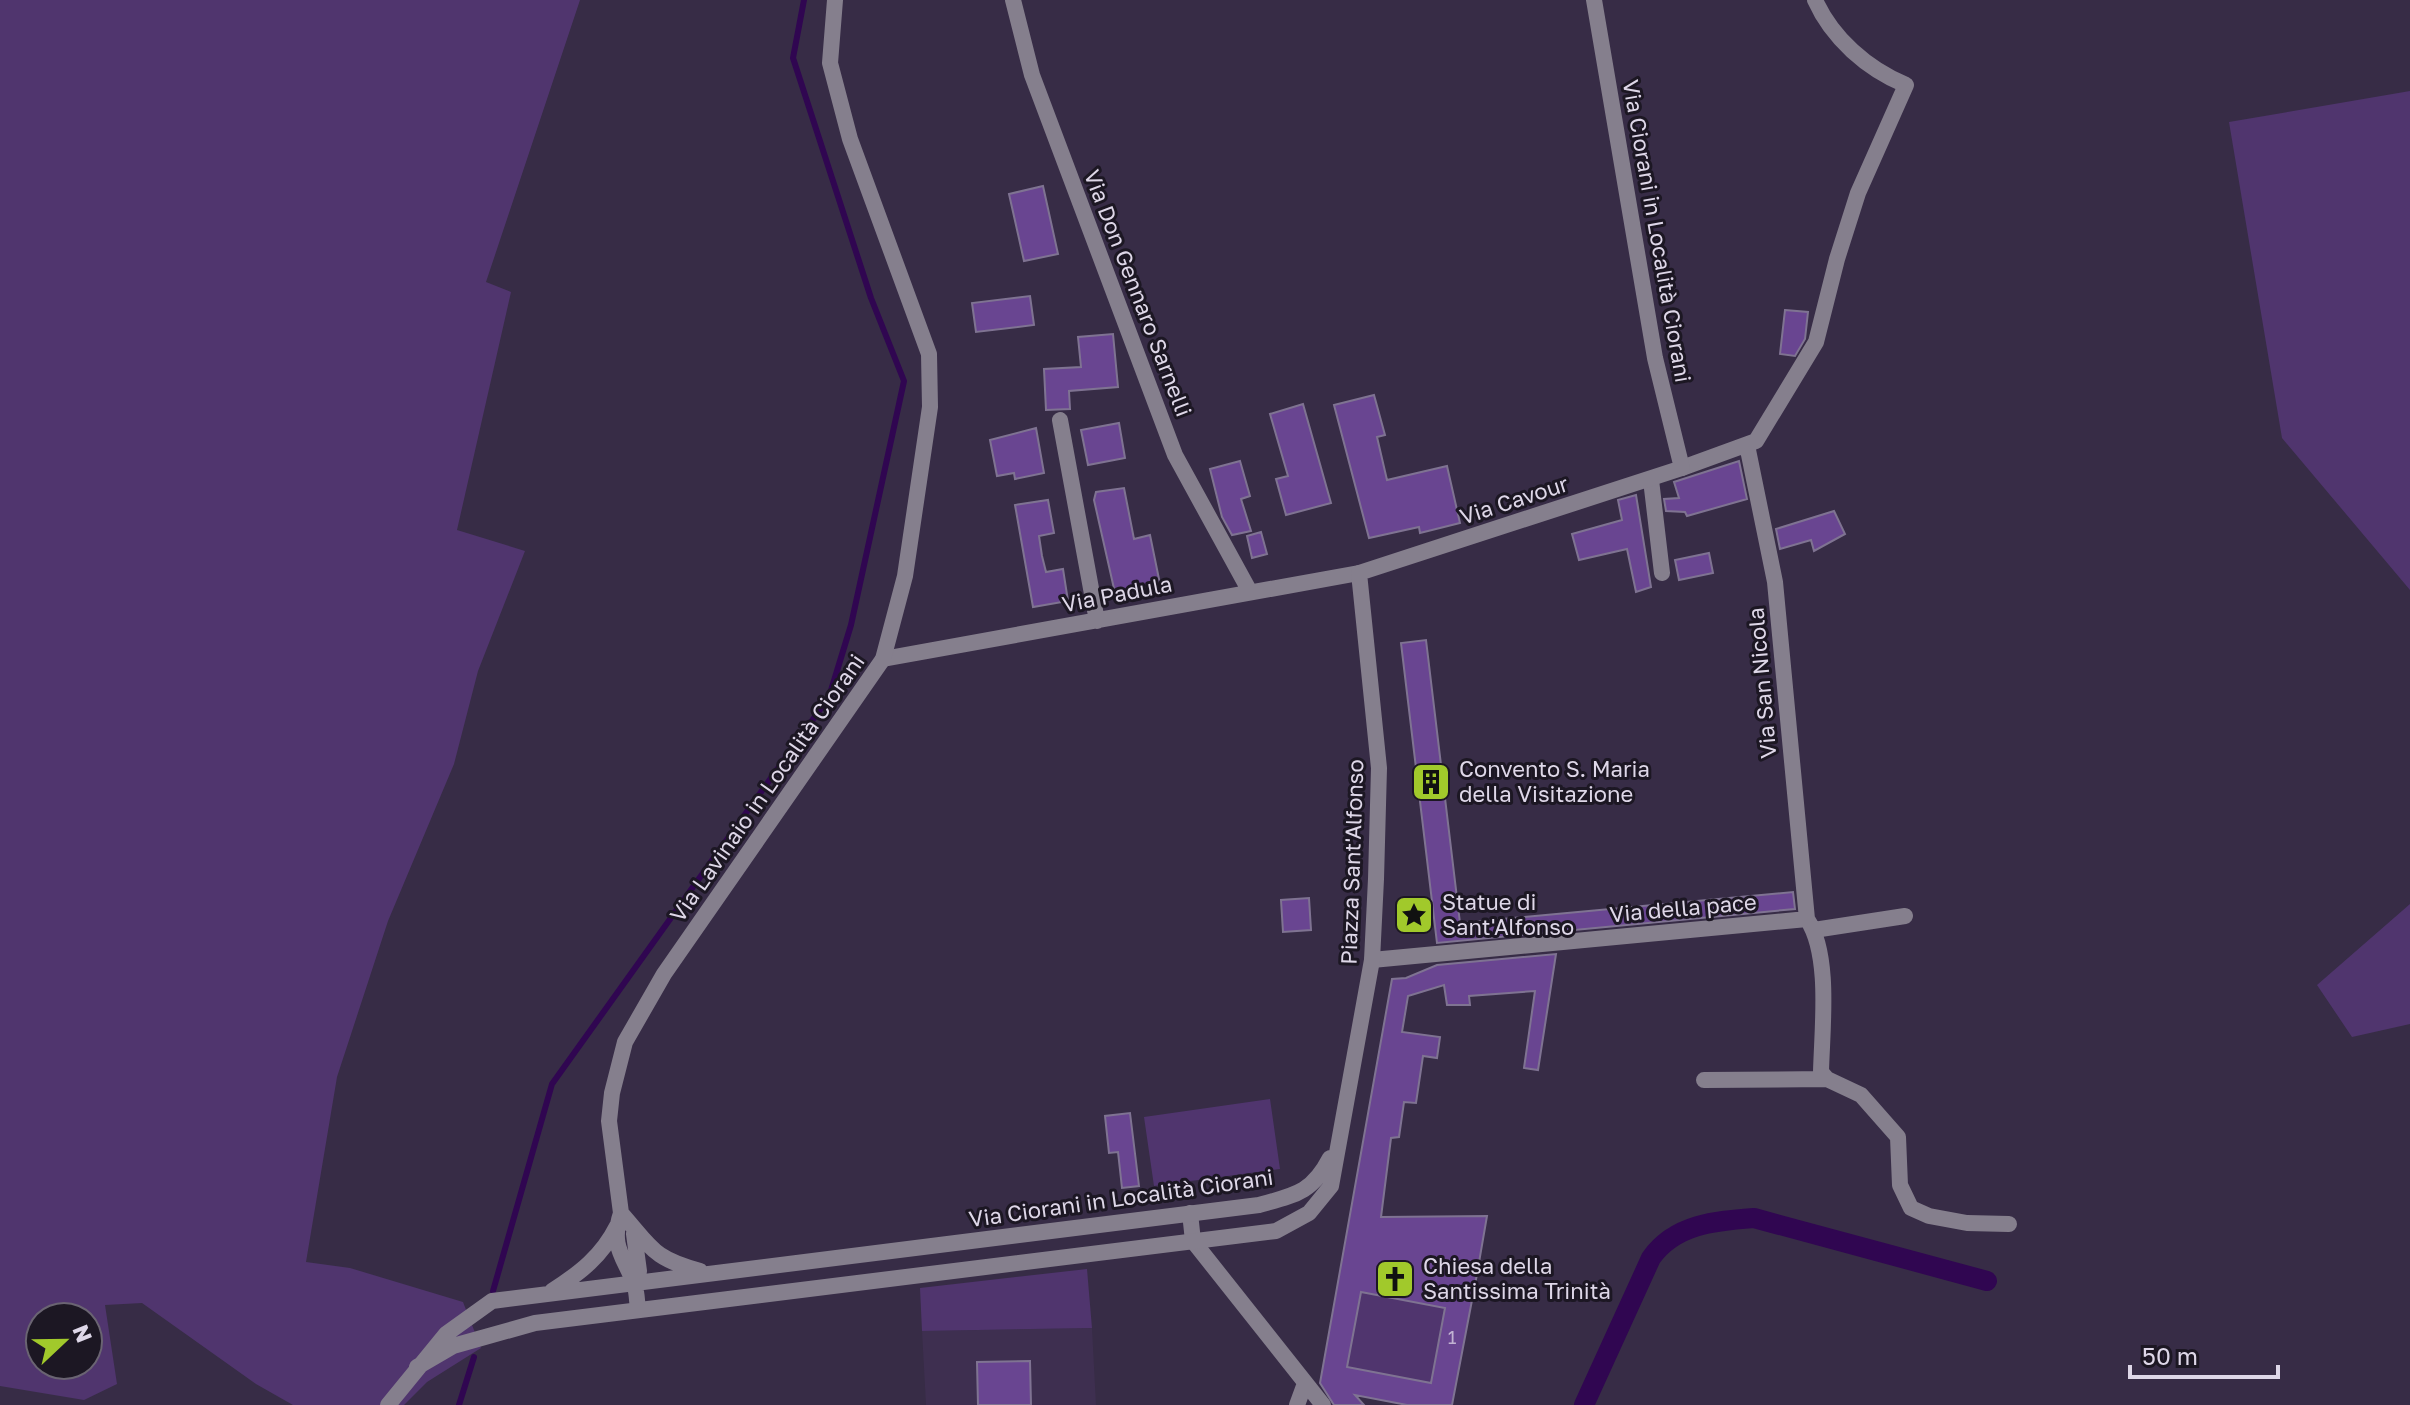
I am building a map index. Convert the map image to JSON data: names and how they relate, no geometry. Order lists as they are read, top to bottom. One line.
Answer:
{"streets":{"street":["Via Ciorani in Località Ciorani","Via Don Gennaro Sarnelli","Via Cavour","Via Padula","Via San Nicola","Via Lavinaio in Località Ciorani","Piazza Sant'Alfonso","Via della pace"]},"crossings":[["Via Ciorani in Località Ciorani","Via Cavour"],["Via Ciorani in Località Ciorani","Via Lavinaio in Località Ciorani"],["Via Ciorani in Località Ciorani","Piazza Sant'Alfonso"],["Via Don Gennaro Sarnelli","Via Padula"],["Via Cavour","Via Padula"],["Via Cavour","Via San Nicola"],["Via Cavour","Piazza Sant'Alfonso"],["Via Padula","Via Lavinaio in Località Ciorani"],["Via Padula","Piazza Sant'Alfonso"],["Via San Nicola","Via della pace"],["Piazza Sant'Alfonso","Via della pace"]],"places":{"building":["Convento S. Maria della Visitazione"],"place":["Statue di Sant'Alfonso"],"church":["Chiesa della Santissima Trinità"]},"house_numbers":["1"],"scale_bar":"50 m","north":"right"}
